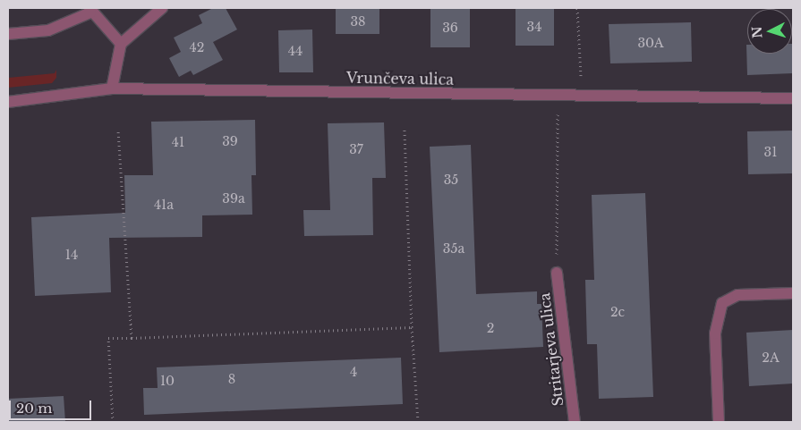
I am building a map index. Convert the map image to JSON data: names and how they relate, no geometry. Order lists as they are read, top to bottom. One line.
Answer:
{"streets":{"street":["Vrunčeva ulica","Stritarjeva ulica"]},"house_numbers":["38","34","36","30A","42","44","39","41","37","31","35","39a","41a","35a","14","2c","2","2A","4","8","10"],"scale_bar":"20 m","north":"left"}
